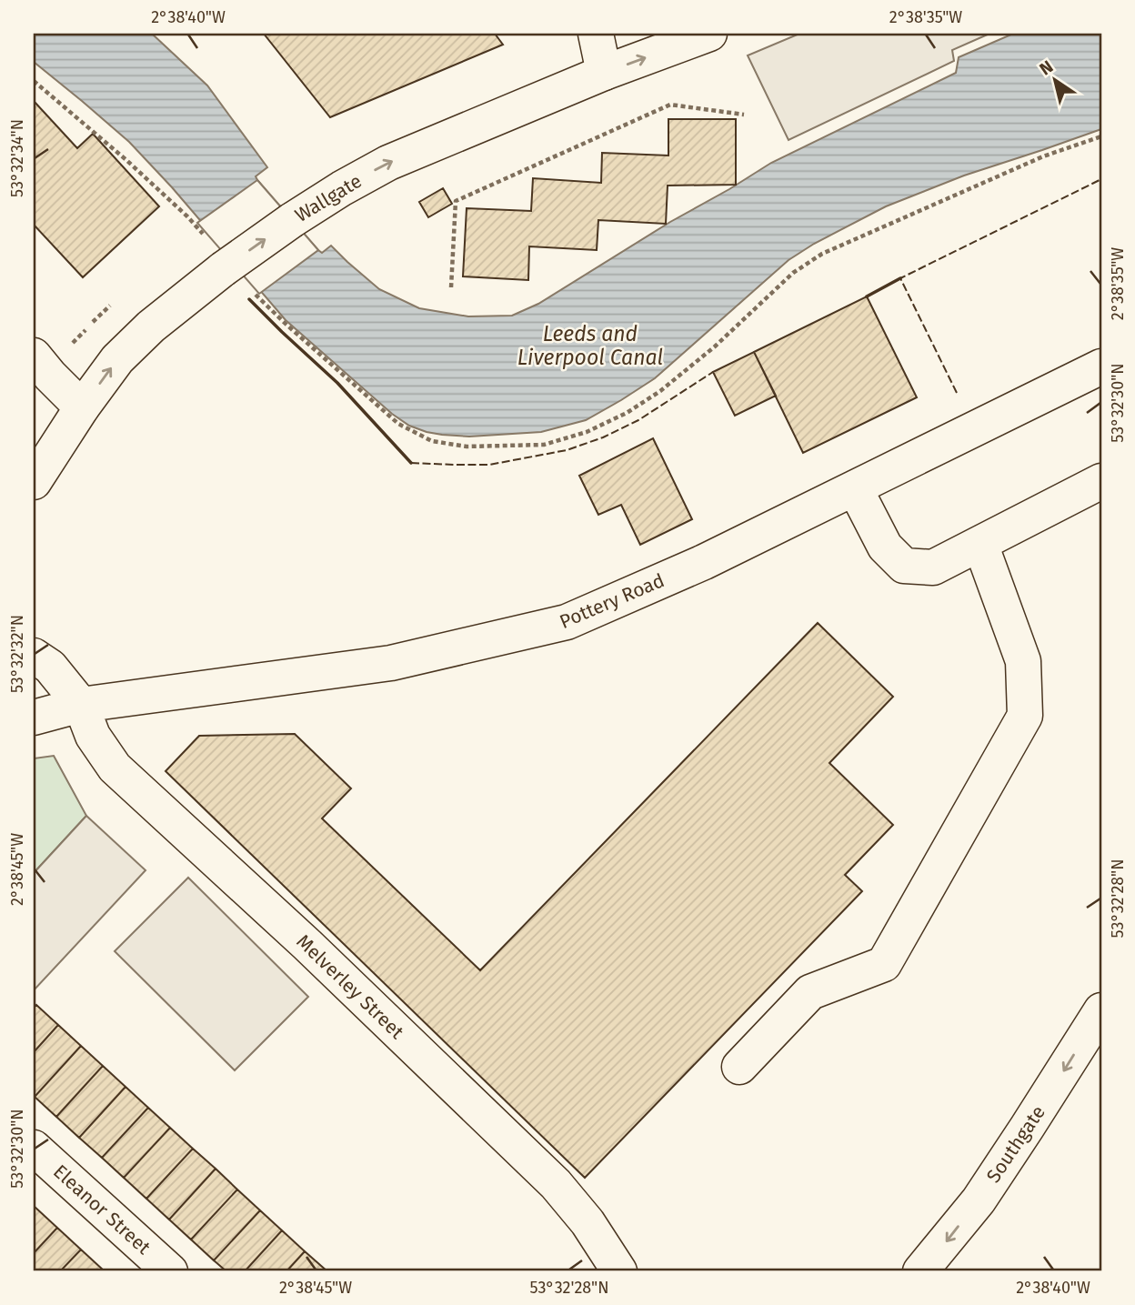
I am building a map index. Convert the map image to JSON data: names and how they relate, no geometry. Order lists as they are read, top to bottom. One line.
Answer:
{"streets":{"main road":["Wallgate","Pottery Road","Melverley Street","Southgate","Eleanor Street"]},"crossings":[["Pottery Road","Melverley Street"]],"one_way":["Wallgate","Southgate"],"water":["Leeds and Liverpool Canal"],"north":"top left","coordinates":["2°38'40\"W","2°38'35\"W","53°32'34\"N","53°32'30\"N","53°32'32\"N","2°38'45\"W","53°32'28\"N"]}
